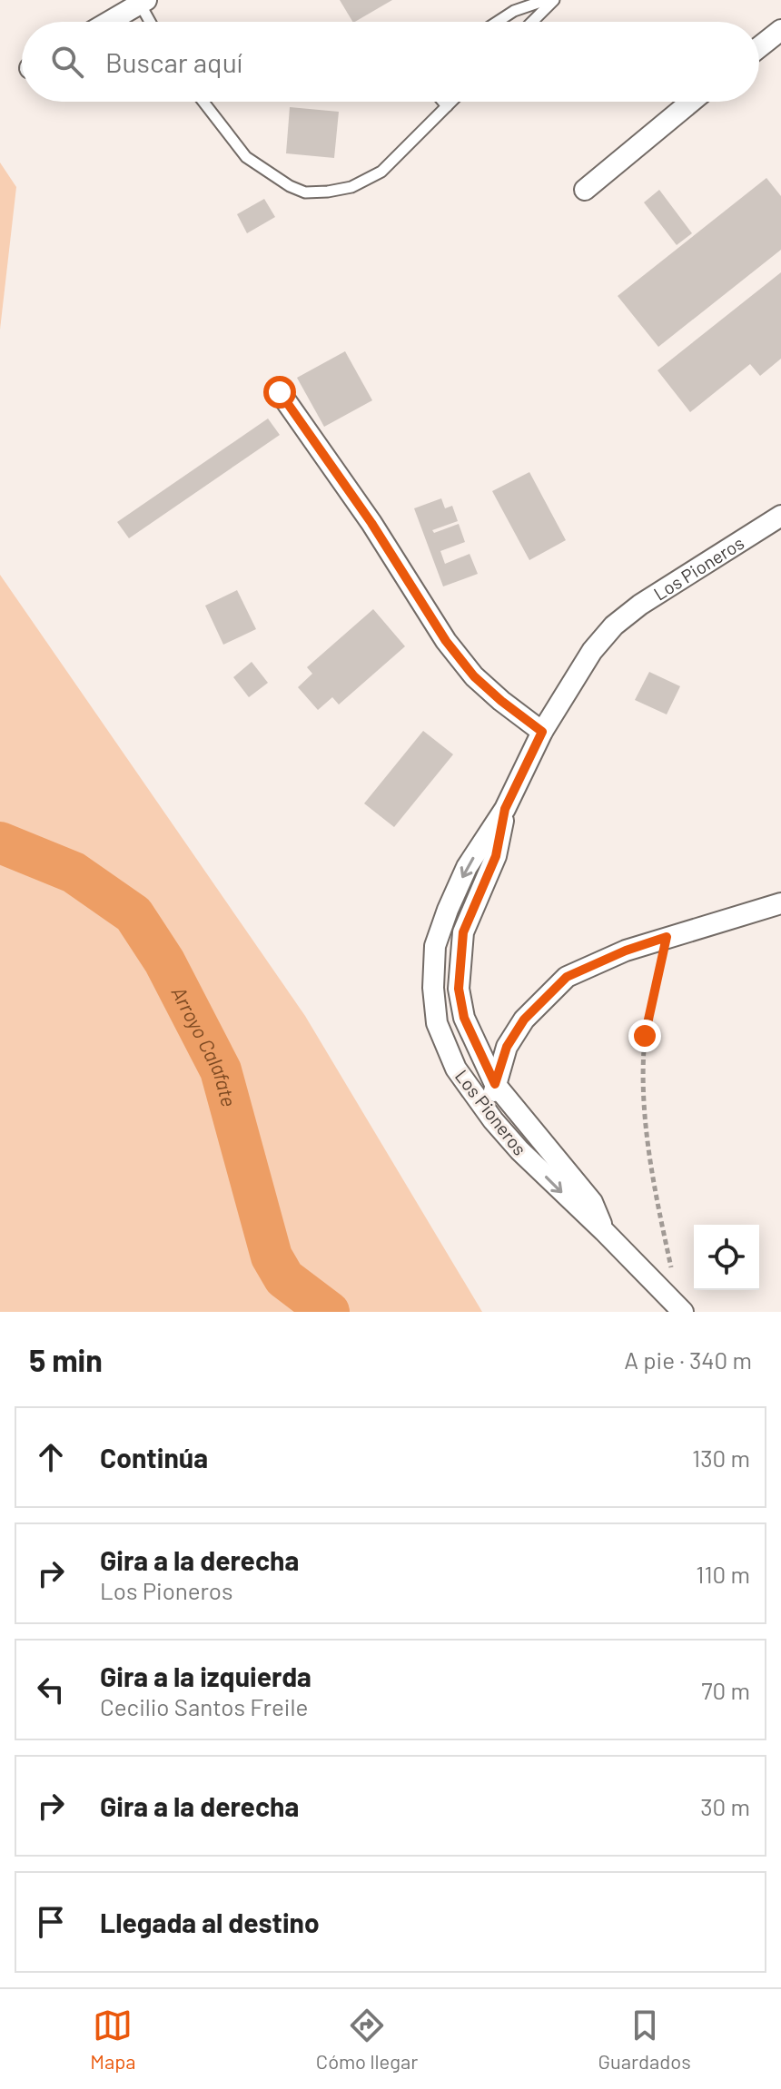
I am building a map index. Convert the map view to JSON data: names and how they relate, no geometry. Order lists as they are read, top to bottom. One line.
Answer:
{"streets":{"street":["Los Pioneros"]},"water":["Arroyo Calafate"],"page":{"search":"Buscar aquí","heading":["5 min","A pie · 340 m"],"list":[["Continúa","130 m"],["Gira a la derecha","Los Pioneros","110 m"],["Gira a la izquierda","Cecilio Santos Freile","70 m"],["Gira a la derecha","30 m"],"Llegada al destino"],"nav":["Mapa","Cómo llegar","Guardados"]}}
